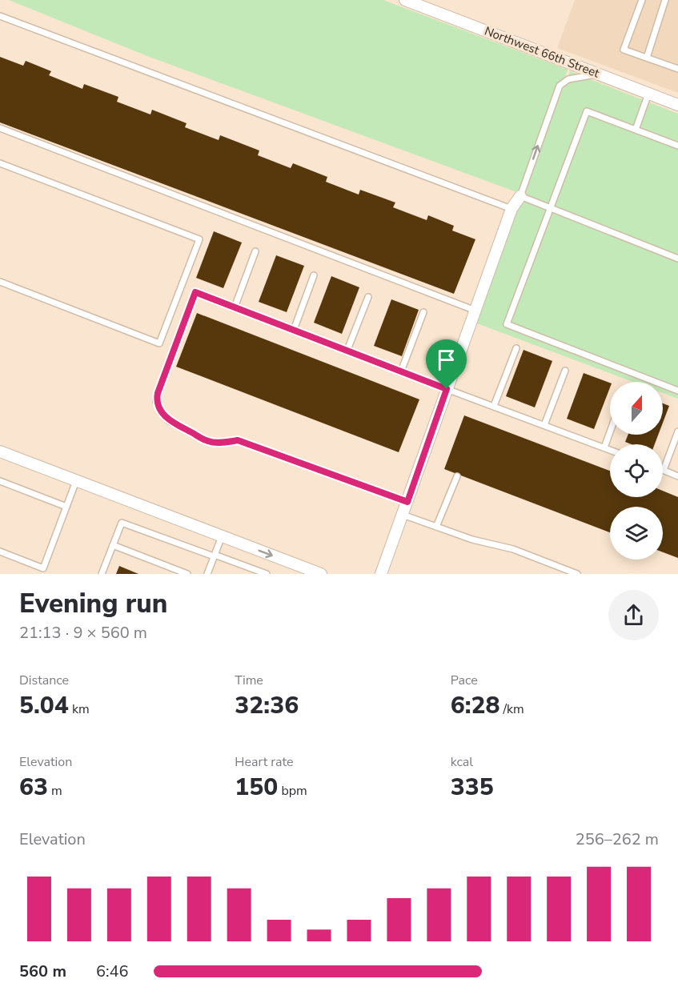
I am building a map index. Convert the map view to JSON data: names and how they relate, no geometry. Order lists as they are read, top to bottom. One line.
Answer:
{"streets":{"street":["Northwest 66th Street"]},"north":"top","page":{"heading":["Evening run","21:13 · 9 × 560 m"],"stats":[["Distance","5.04 km"],["Time","32:36"],["Pace","6:28 /km"],["Elevation","63 m"],["Heart rate","150 bpm"],["kcal","335"]],"chart":["Elevation","256–262 m"],"list":[{"name":"560 m","note":"6:46"}]}}
